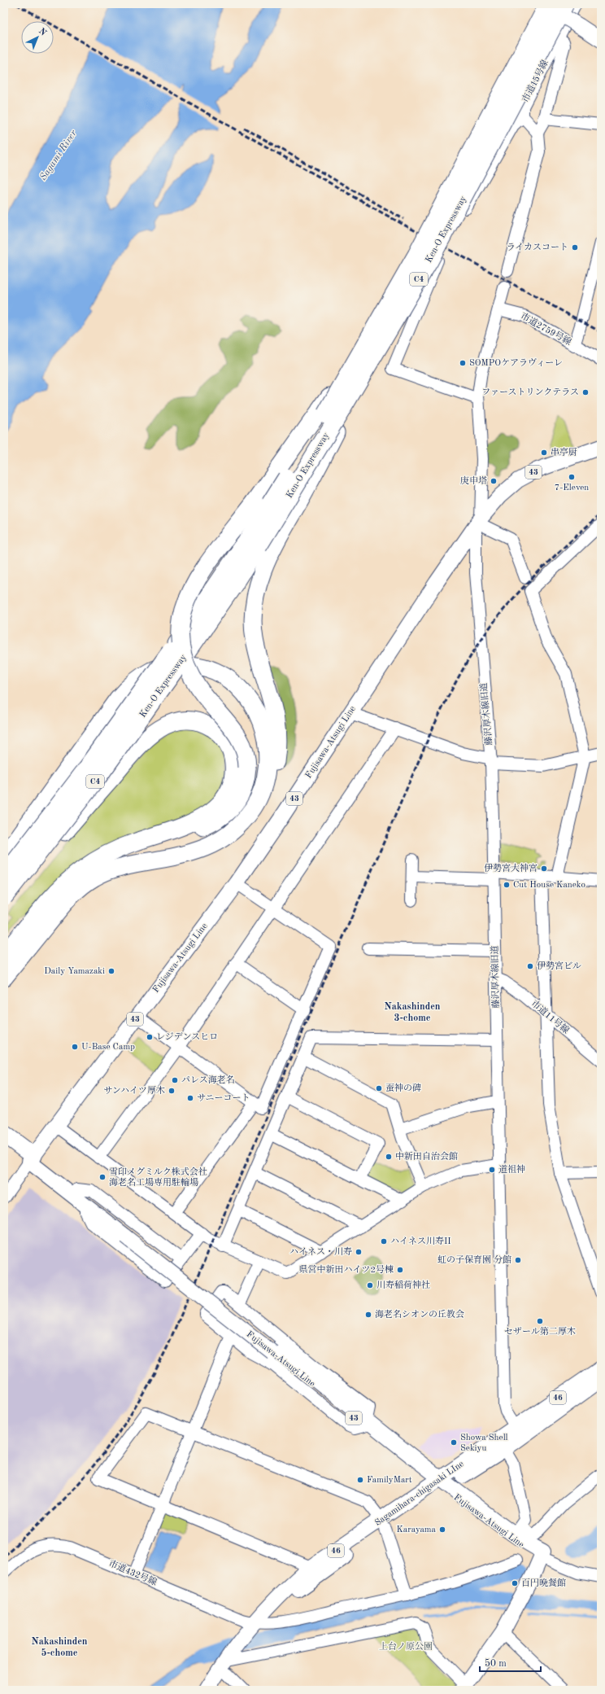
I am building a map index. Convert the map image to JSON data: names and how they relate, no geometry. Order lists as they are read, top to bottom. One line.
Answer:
{"streets":{"highway":["Ken-O Expressway","C4"],"main road":["43","Fujisawa-Atsugi Line","46","Sagamihara-chigasaki LIne"],"street":["市道15号線","市道2759号線","藤沢厚木線旧道","市道11号線","市道432号線"]},"crossings":[["市道15号線","Ken-O Expressway"],["市道2759号線","藤沢厚木線旧道"],["藤沢厚木線旧道","Fujisawa-Atsugi Line"],["藤沢厚木線旧道","市道11号線"],["藤沢厚木線旧道","Sagamihara-chigasaki LIne"],["Fujisawa-Atsugi Line","Sagamihara-chigasaki LIne"],["46","Sagamihara-chigasaki LIne"],["46","市道432号線"],["Sagamihara-chigasaki LIne","市道432号線"]],"districts":["Nakashinden 3-chome","Nakashinden 5-chome"],"water":["Sagami River"],"parks":["上台ノ原公園"],"places":["ライカスコート","SOMPOケアラヴィーレ","ファーストリンクテラス","串亭厨","7-Eleven","庚申塔","伊勢宮大神宮","Cut House Kaneko","伊勢宮ビル","Daily Yamazaki","レジデンスヒロ","U-Base Camp","パレス海老名","蚕神の碑","サンハイツ厚木","サニーコート","中新田自治会館","道祖神","雪印メグミルク株式会社 海老名工場専用駐輪場","ハイネス川寿II","ハイネス・川寿","虹の子保育園 分館","県営中新田ハイツ2号棟","川寿稲荷神社","海老名シオンの丘教会","セザール第二厚木","Showa Shell Sekiyu","FamilyMart","Karayama","百円晩餐館"],"scale_bar":"50 m","north":"top right"}
